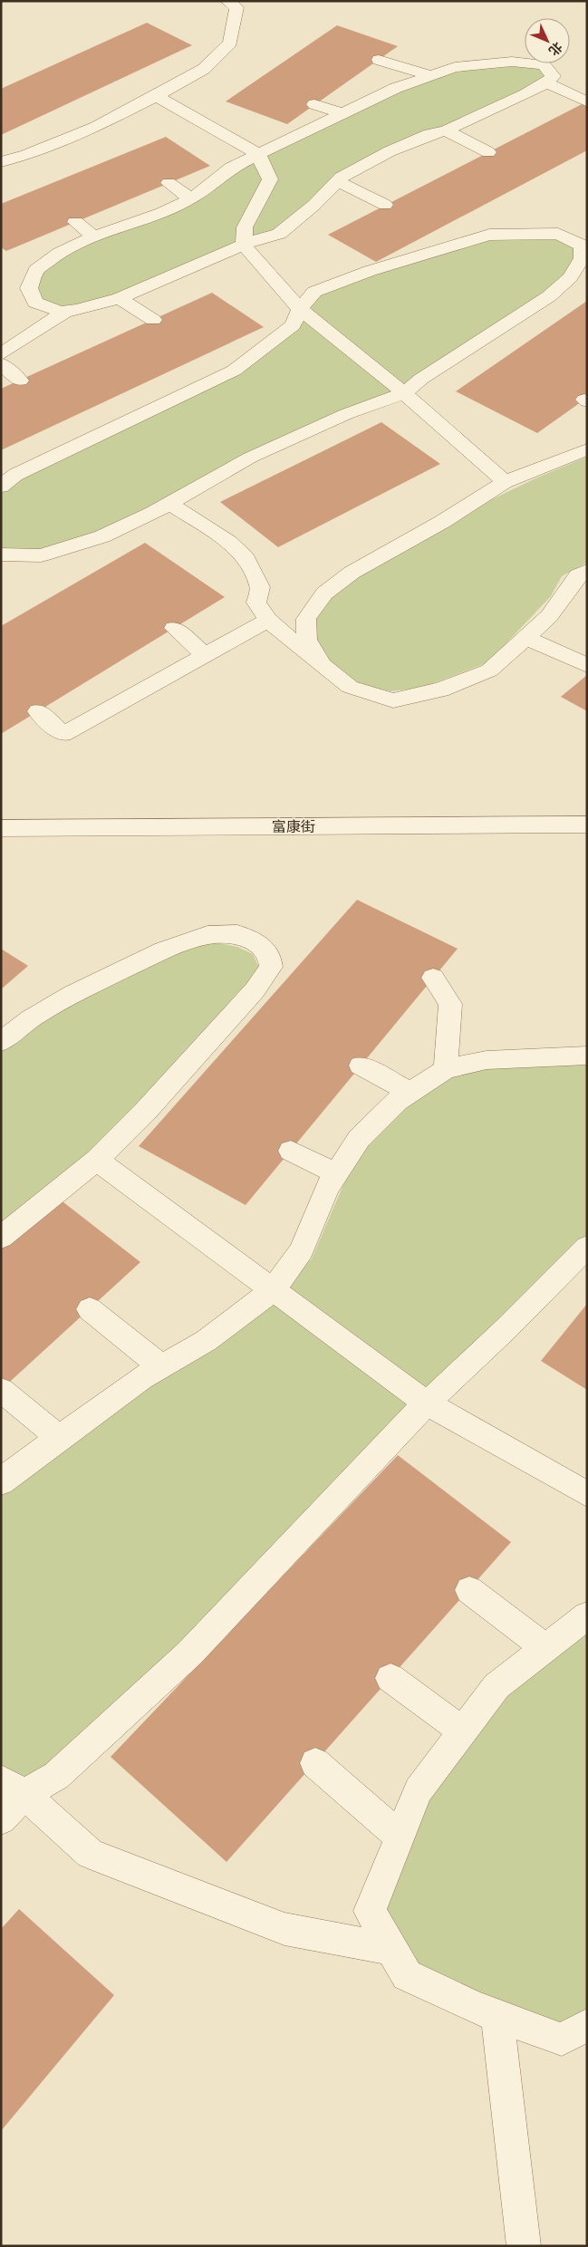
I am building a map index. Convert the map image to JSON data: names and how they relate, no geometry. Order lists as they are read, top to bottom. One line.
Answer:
{"streets":{"street":["富康街"]},"north":"bottom right"}
